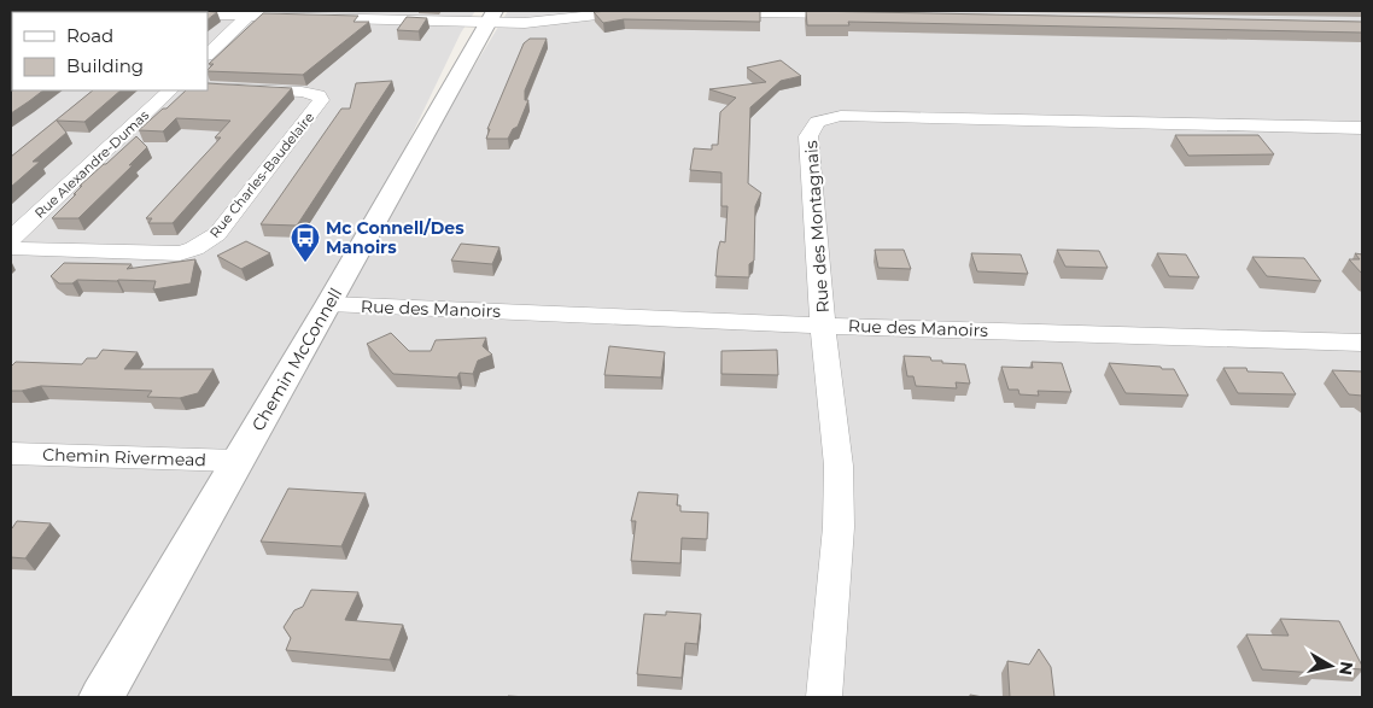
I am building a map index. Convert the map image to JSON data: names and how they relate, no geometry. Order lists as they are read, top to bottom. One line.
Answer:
{"streets":{"street":["Rue Alexandre-Dumas","Rue Charles-Baudelaire","Rue des Montagnais","Rue des Manoirs","Chemin McConnell","Chemin Rivermead"]},"crossings":[["Rue des Montagnais","Rue des Manoirs"],["Rue des Manoirs","Chemin McConnell"],["Chemin McConnell","Chemin Rivermead"]],"places":{"bus stop":["Mc Connell/Des Manoirs"]},"legend":["Road","Building"],"north":"right"}
